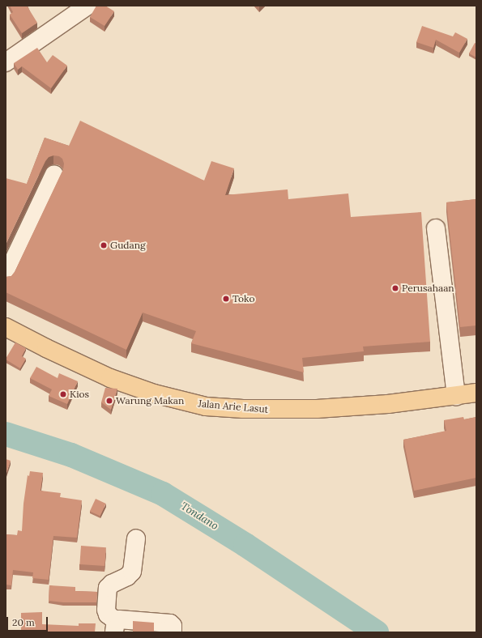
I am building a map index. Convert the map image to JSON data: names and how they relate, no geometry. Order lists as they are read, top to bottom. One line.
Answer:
{"streets":{"main road":["Jalan Arie Lasut"]},"water":["Tondano"],"places":["Gudang","Perusahaan","Toko","Kios","Warung Makan"],"scale_bar":"20 m"}
